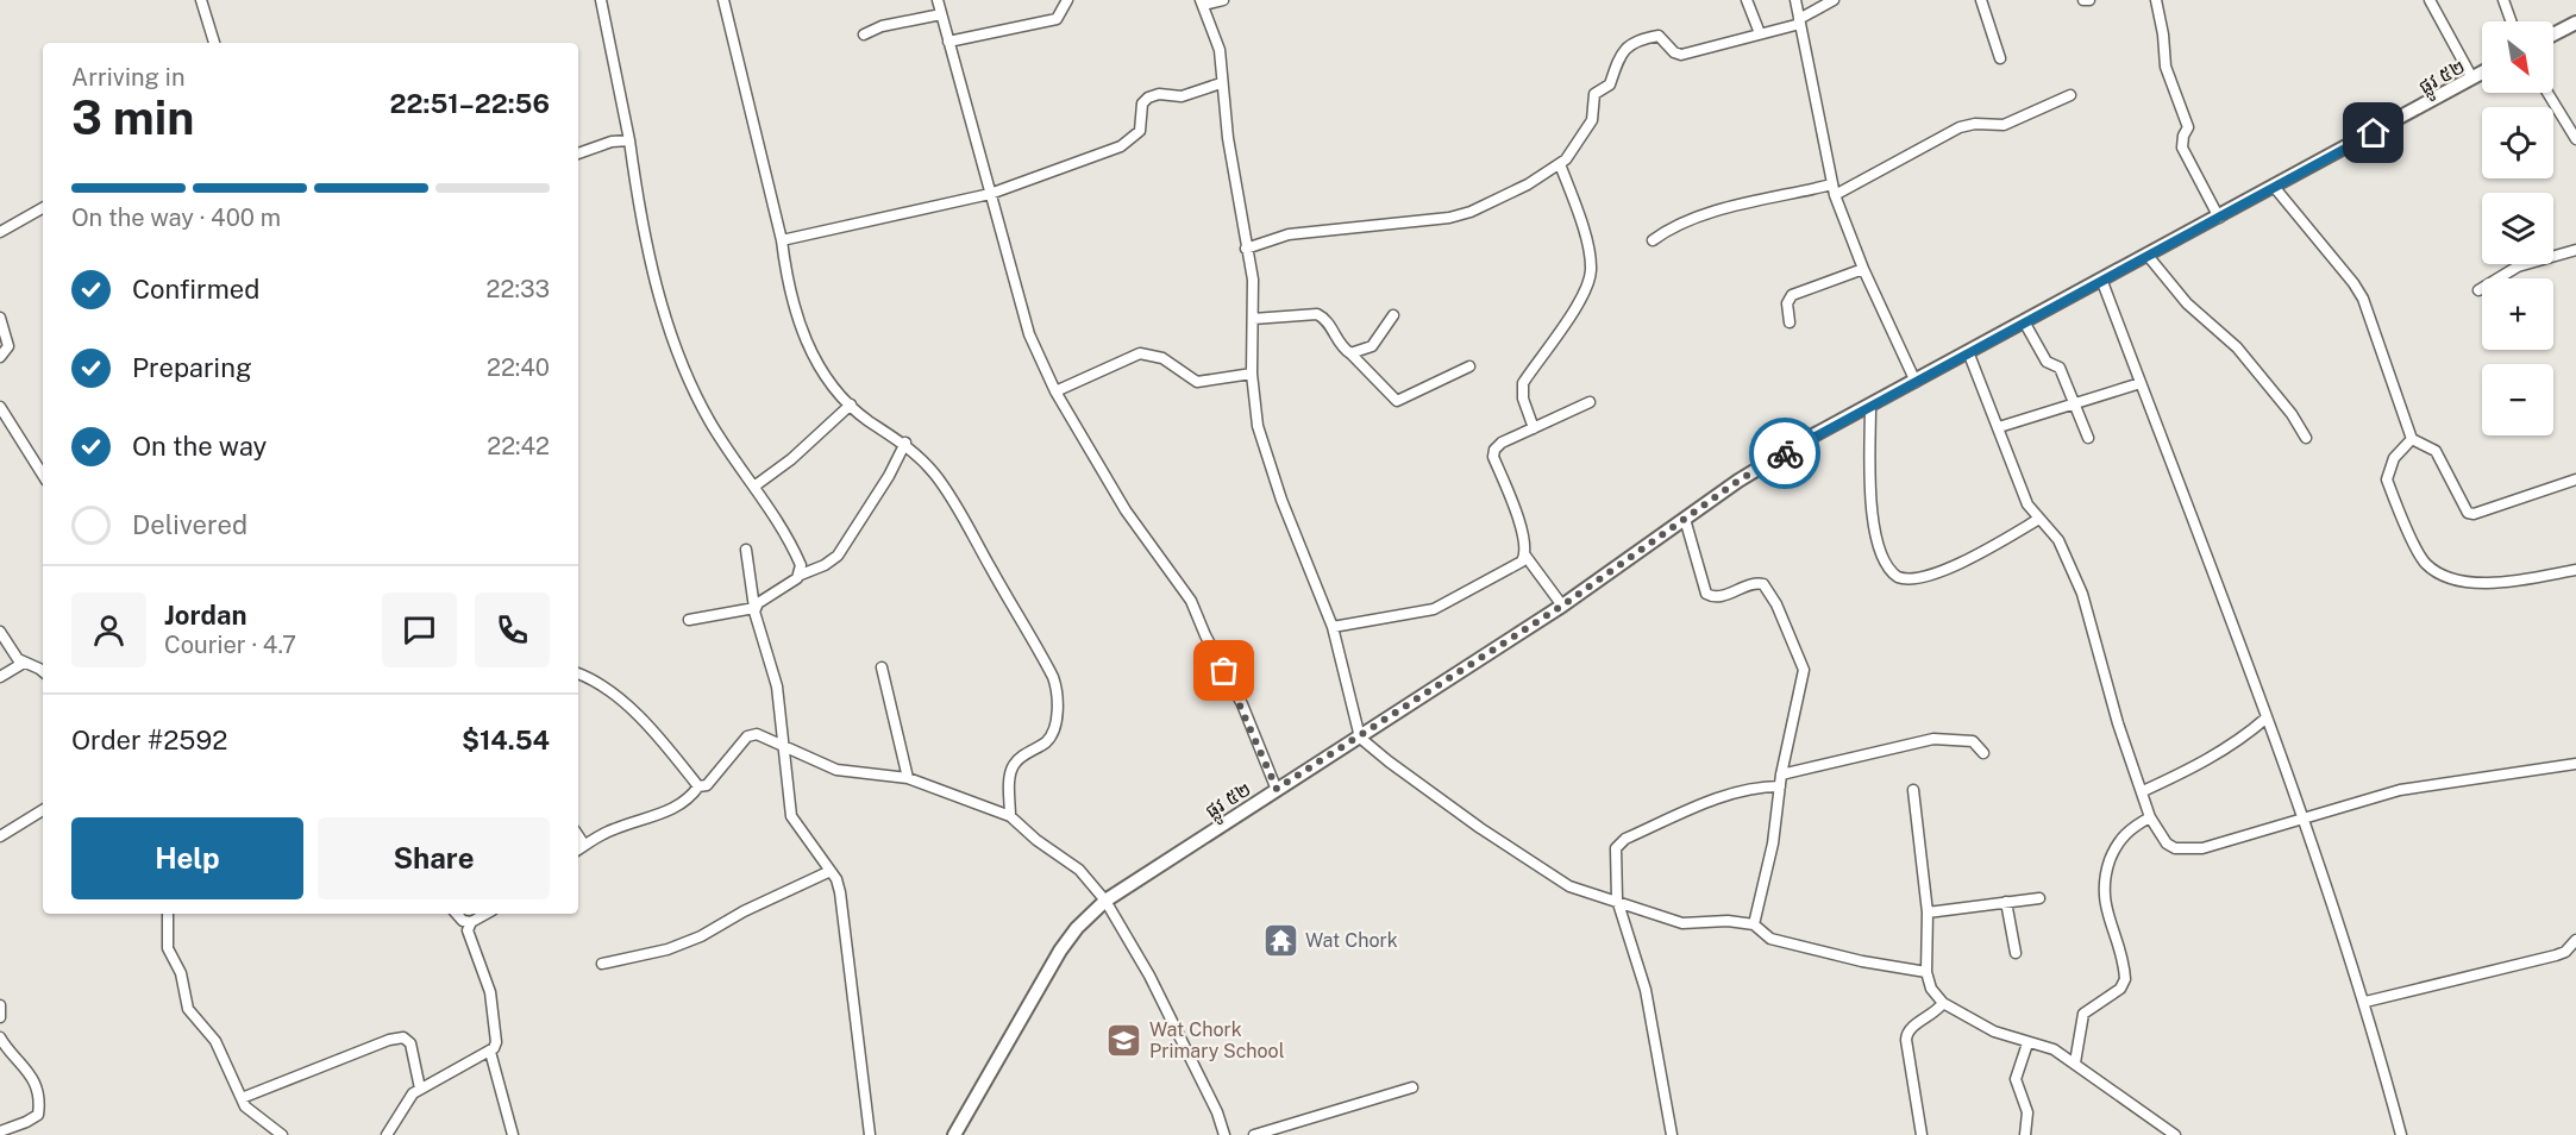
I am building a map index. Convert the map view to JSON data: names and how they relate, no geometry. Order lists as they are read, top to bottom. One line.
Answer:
{"streets":{"street":["ផ្លូវ ៥២"]},"places":{"temple":["Wat Chork"],"school or university":["Wat Chork Primary School"]},"north":"bottom right","page":{"map_buttons":["+","−"],"heading":["3 min","Arriving in","22:51–22:56"],"panel":["Jordan","Courier · 4.7","Order #2592","$14.54"],"bar":"On the way · 400 m","list":[["Confirmed","22:33"],["Preparing","22:40"],["On the way","22:42"],"Delivered"],"buttons":["Help","Share"]}}
